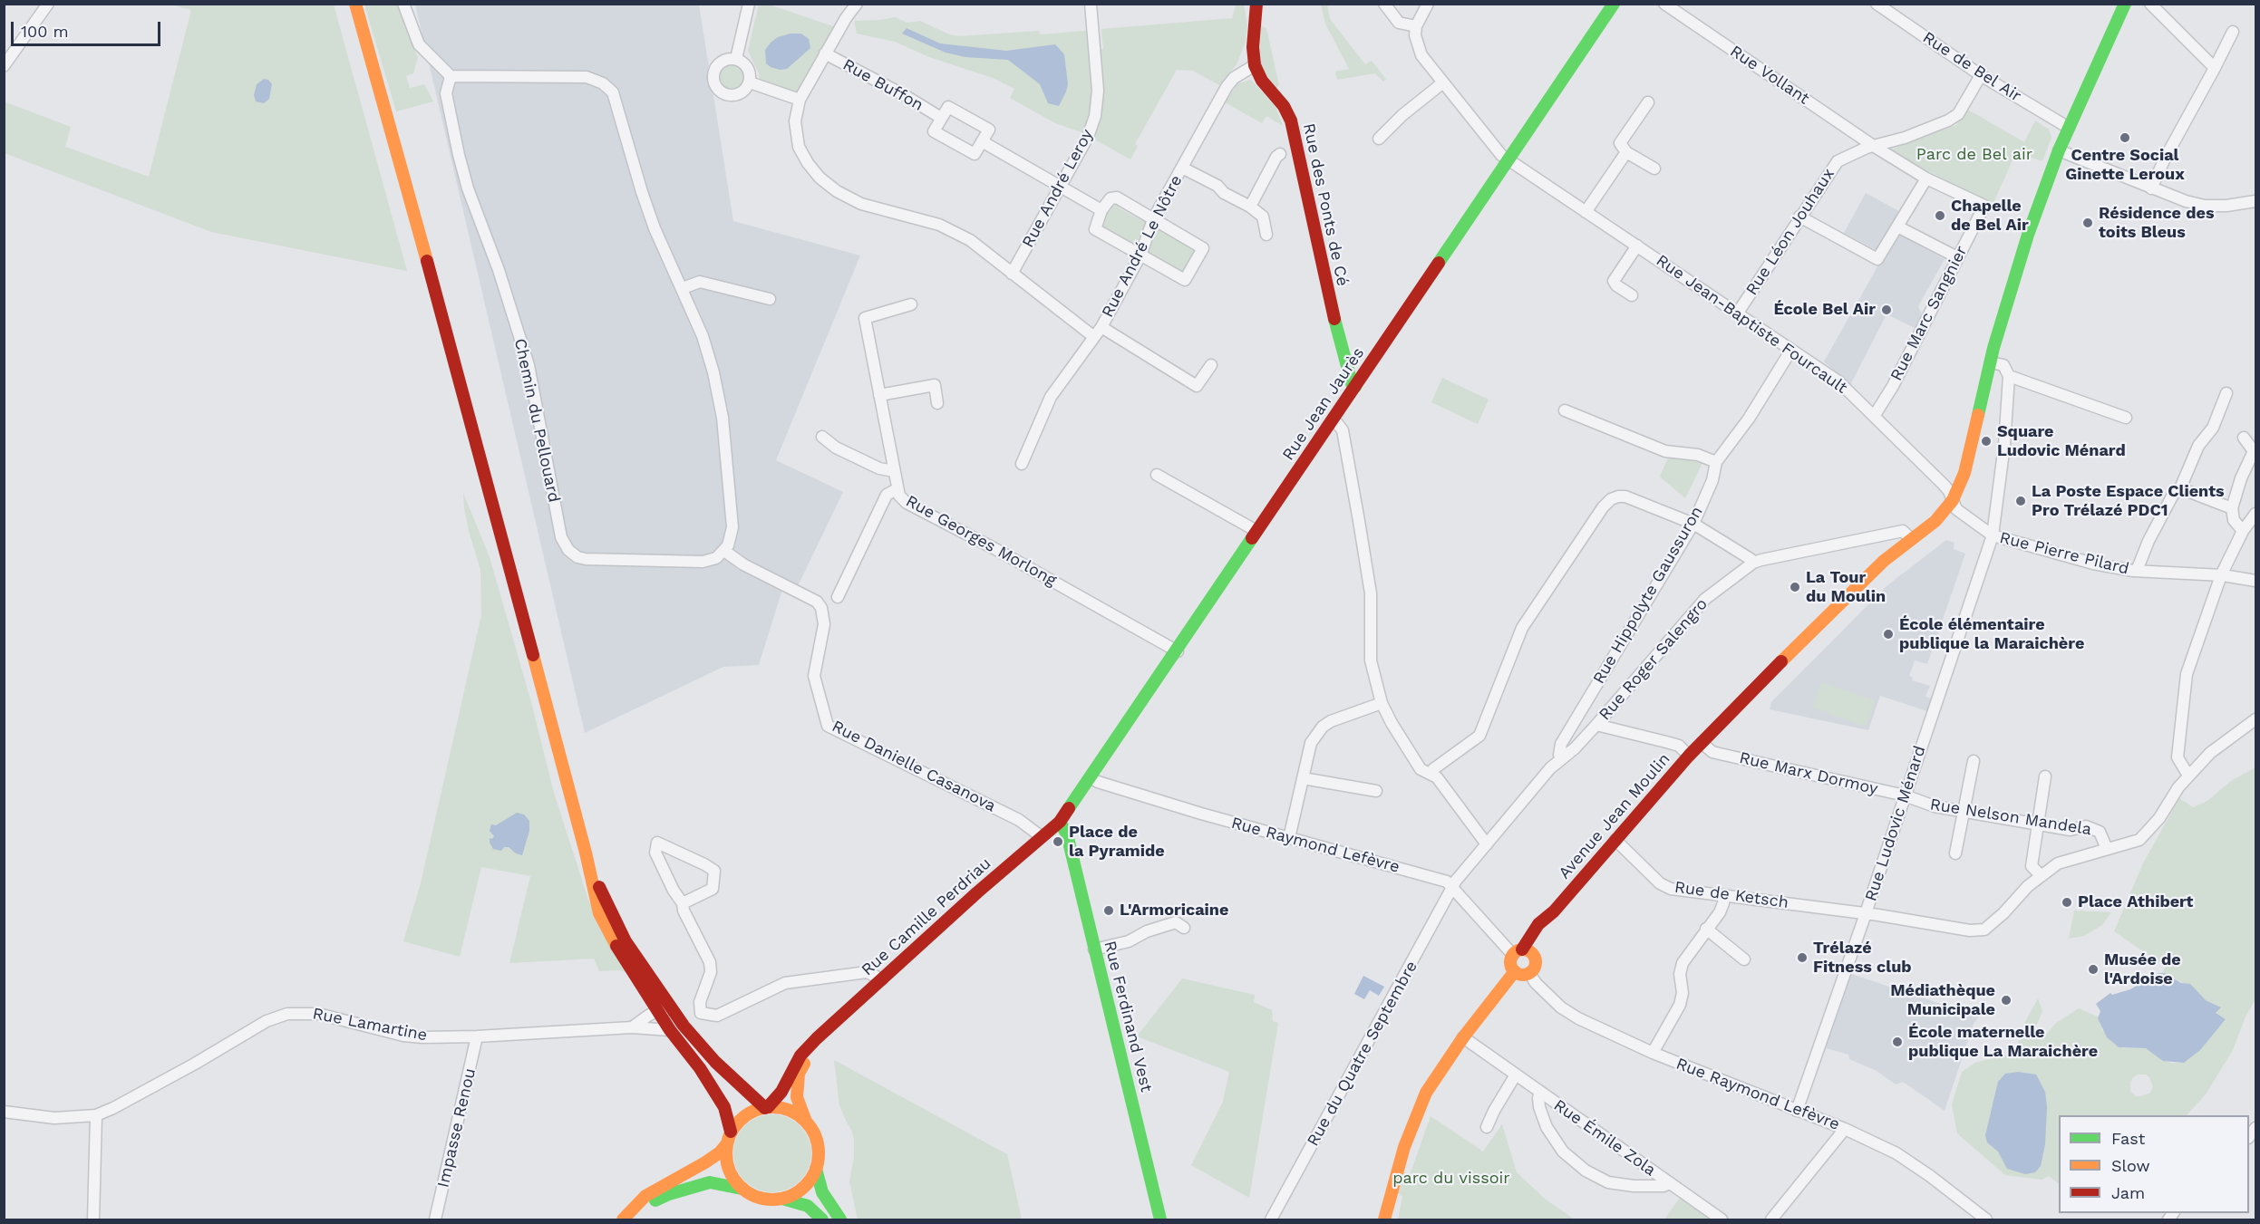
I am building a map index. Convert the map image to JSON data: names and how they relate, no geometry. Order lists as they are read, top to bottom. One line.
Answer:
{"streets":{"main road":["Rue des Ponts de Cé","Rue Jean Jaurès","Avenue Jean Moulin","Rue Camille Perdriau","Rue Ferdinand Vest"],"street":["Rue de Bel Air","Rue Vollant","Rue Buffon","Rue André Leroy","Rue Léon Jouhaux","Rue André Le Nôtre","Rue Marc Sangnier","Rue Jean-Baptiste Fourcault","Chemin du Pellouard","Rue Georges Morlong","Rue Pierre Pilard","Rue Hippolyte Gaussuron","Rue Roger Salengro","Rue Danielle Casanova","Rue Marx Dormoy","Rue Nelson Mandela","Rue Ludovic Ménard","Rue Raymond Lefèvre","Rue de Ketsch","Rue Lamartine","Rue du Quatre Septembre","Impasse Renou","Rue Émile Zola"]},"crossings":[["Rue de Bel Air","Rue Léon Jouhaux"],["Rue de Bel Air","Avenue Jean Moulin"],["Rue Vollant","Rue Léon Jouhaux"],["Rue Vollant","Rue Marc Sangnier"],["Rue des Ponts de Cé","Rue André Le Nôtre"],["Rue des Ponts de Cé","Rue Jean Jaurès"],["Rue Léon Jouhaux","Rue Marc Sangnier"],["Rue Léon Jouhaux","Rue Jean-Baptiste Fourcault"],["Rue Marc Sangnier","Rue Jean-Baptiste Fourcault"],["Rue Jean-Baptiste Fourcault","Rue Jean Jaurès"],["Rue Jean-Baptiste Fourcault","Rue Pierre Pilard"],["Rue Jean-Baptiste Fourcault","Rue Hippolyte Gaussuron"],["Rue Jean-Baptiste Fourcault","Avenue Jean Moulin"],["Rue Jean Jaurès","Rue Georges Morlong"],["Rue Jean Jaurès","Rue Raymond Lefèvre"],["Rue Jean Jaurès","Rue Camille Perdriau"],["Rue Jean Jaurès","Rue Ferdinand Vest"],["Chemin du Pellouard","Rue Danielle Casanova"],["Rue Pierre Pilard","Avenue Jean Moulin"],["Rue Pierre Pilard","Rue Ludovic Ménard"],["Rue Hippolyte Gaussuron","Rue Roger Salengro"],["Rue Roger Salengro","Avenue Jean Moulin"],["Rue Roger Salengro","Rue Raymond Lefèvre"],["Rue Roger Salengro","Rue du Quatre Septembre"],["Rue Danielle Casanova","Rue Camille Perdriau"],["Rue Marx Dormoy","Avenue Jean Moulin"],["Rue Marx Dormoy","Rue Nelson Mandela"],["Rue Marx Dormoy","Rue Ludovic Ménard"],["Avenue Jean Moulin","Rue Raymond Lefèvre"],["Avenue Jean Moulin","Rue de Ketsch"],["Rue Nelson Mandela","Rue Ludovic Ménard"],["Rue Ludovic Ménard","Rue Raymond Lefèvre"],["Rue Ludovic Ménard","Rue de Ketsch"],["Rue Raymond Lefèvre","Rue du Quatre Septembre"],["Rue Camille Perdriau","Rue Ferdinand Vest"],["Rue Lamartine","Impasse Renou"]],"parks":["Parc de Bel air","parc du vissoir"],"places":["Centre Social Ginette Leroux","Chapelle de Bel Air","Résidence des toits Bleus","École Bel Air","Square Ludovic Ménard","La Poste Espace Clients Pro Trélazé PDC1","La Tour du Moulin","École élémentaire publique la Maraichère","Place de la Pyramide","Place Athibert","L'Armoricaine","Trélazé Fitness club","Musée de l'Ardoise","Médiathèque Municipale","École maternelle publique La Maraichère"],"legend":["Fast","Slow","Jam"],"scale_bar":"100 m"}
